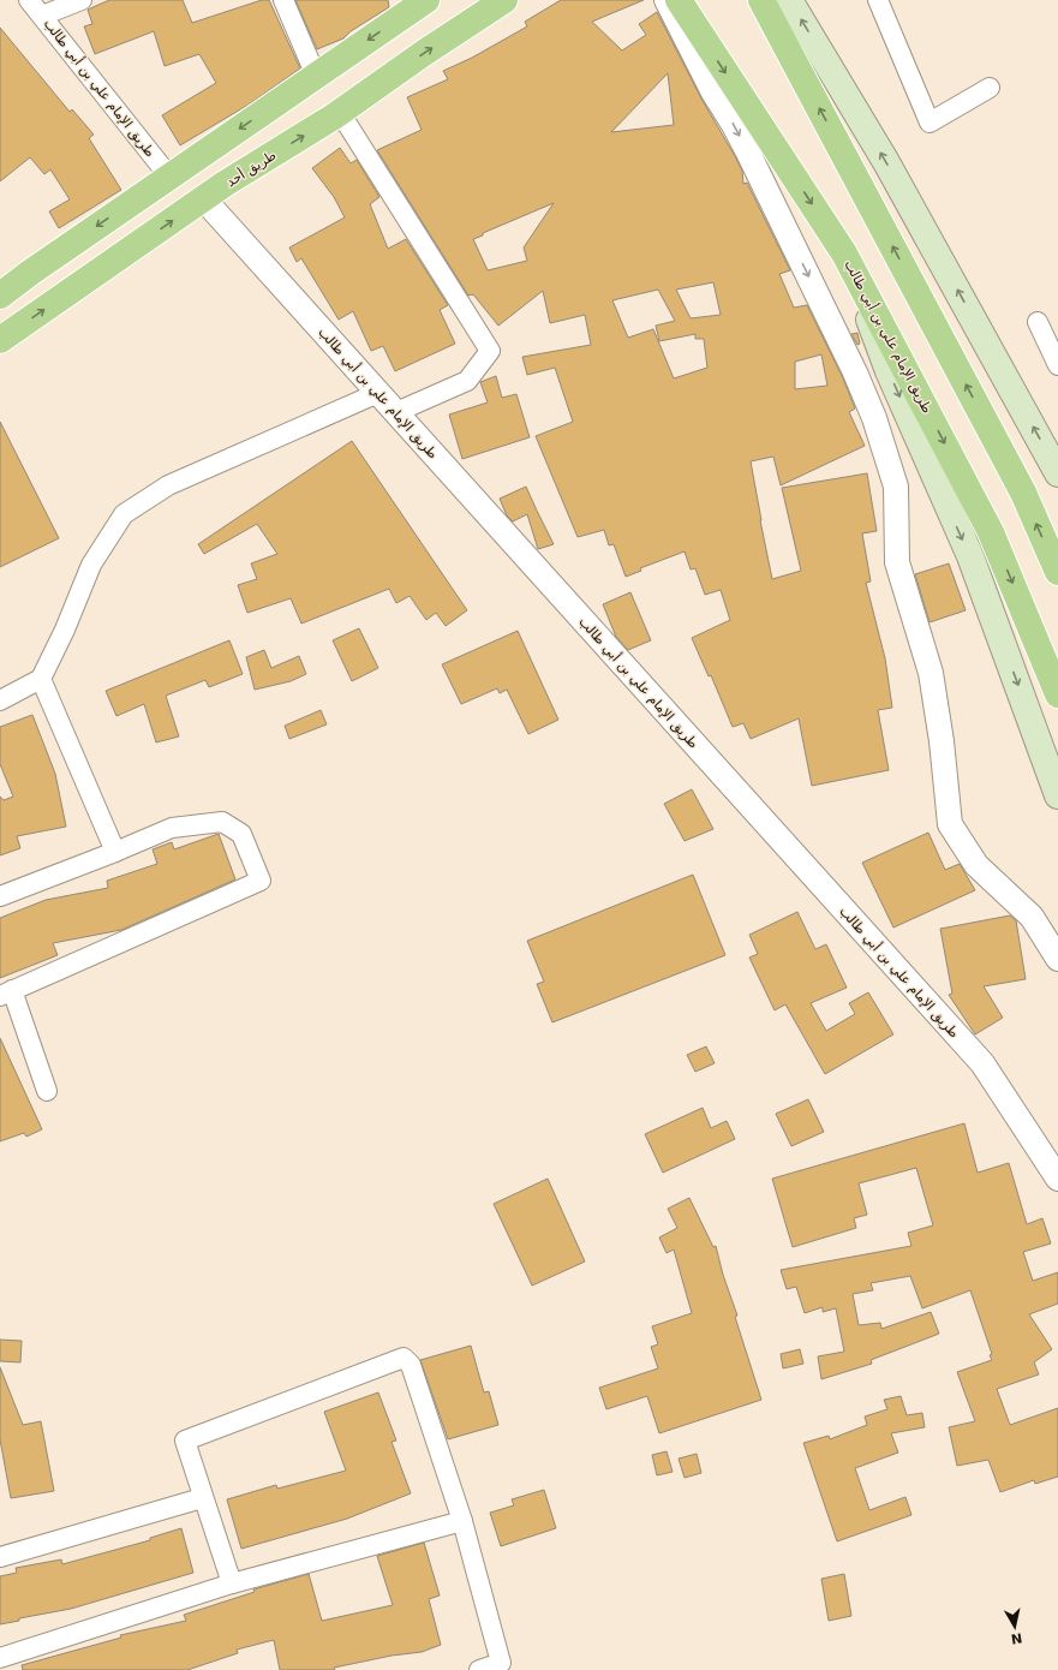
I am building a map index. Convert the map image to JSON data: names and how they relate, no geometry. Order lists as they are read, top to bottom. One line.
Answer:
{"streets":{"main road":["طريق الإمام علي بن أبي طالب","طريق أحد"]},"crossings":[["طريق الإمام علي بن أبي طالب","طريق أحد"]],"north":"bottom"}
